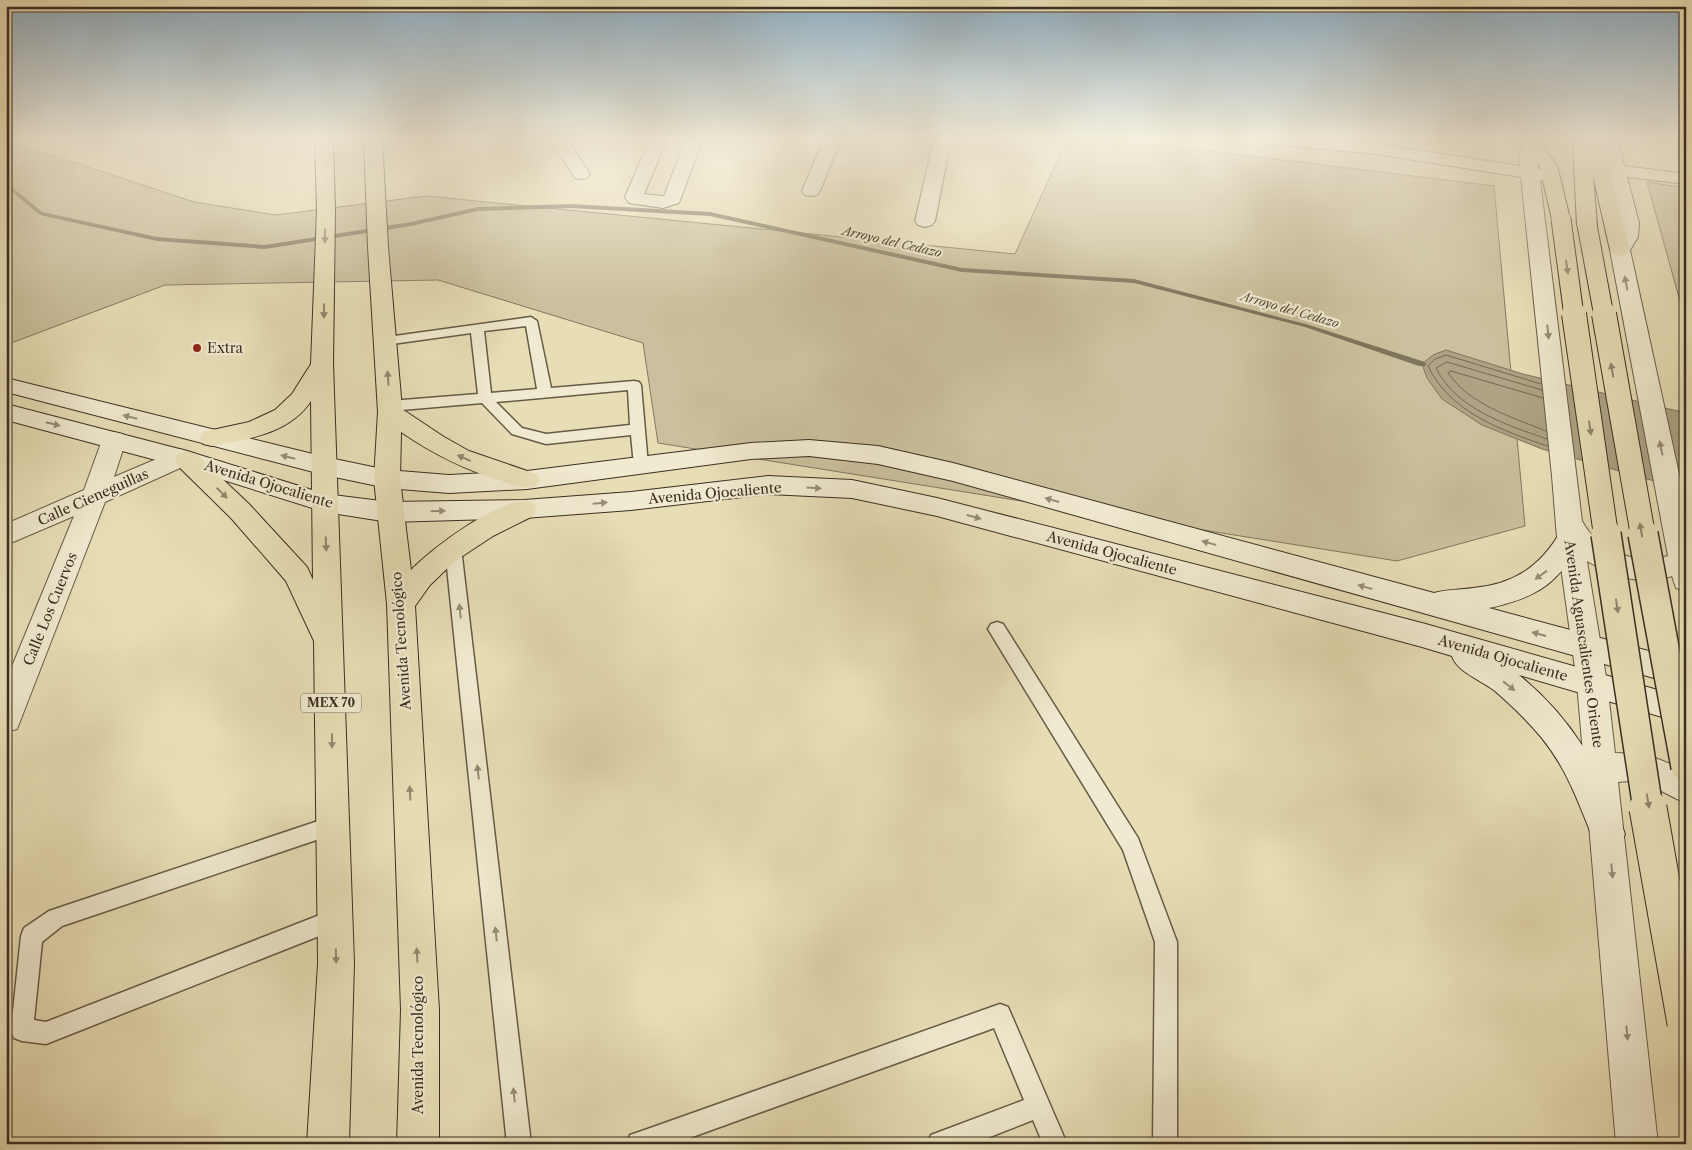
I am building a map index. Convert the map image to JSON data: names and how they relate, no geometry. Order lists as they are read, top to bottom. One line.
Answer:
{"streets":{"main road":["Avenida Tecnológico","MEX 70"],"street":["Avenida Ojocaliente","Calle Cieneguillas","Calle Los Cuervos","Avenida Aguascalientes Oriente"]},"crossings":[["Avenida Ojocaliente","Calle Cieneguillas"],["Avenida Ojocaliente","Calle Los Cuervos"],["Avenida Ojocaliente","Avenida Tecnológico"],["Avenida Ojocaliente","Avenida Aguascalientes Oriente"],["Avenida Ojocaliente","MEX 70"],["Calle Cieneguillas","Calle Los Cuervos"]],"water":["Arroyo del Cedazo"],"places":["Extra"]}
